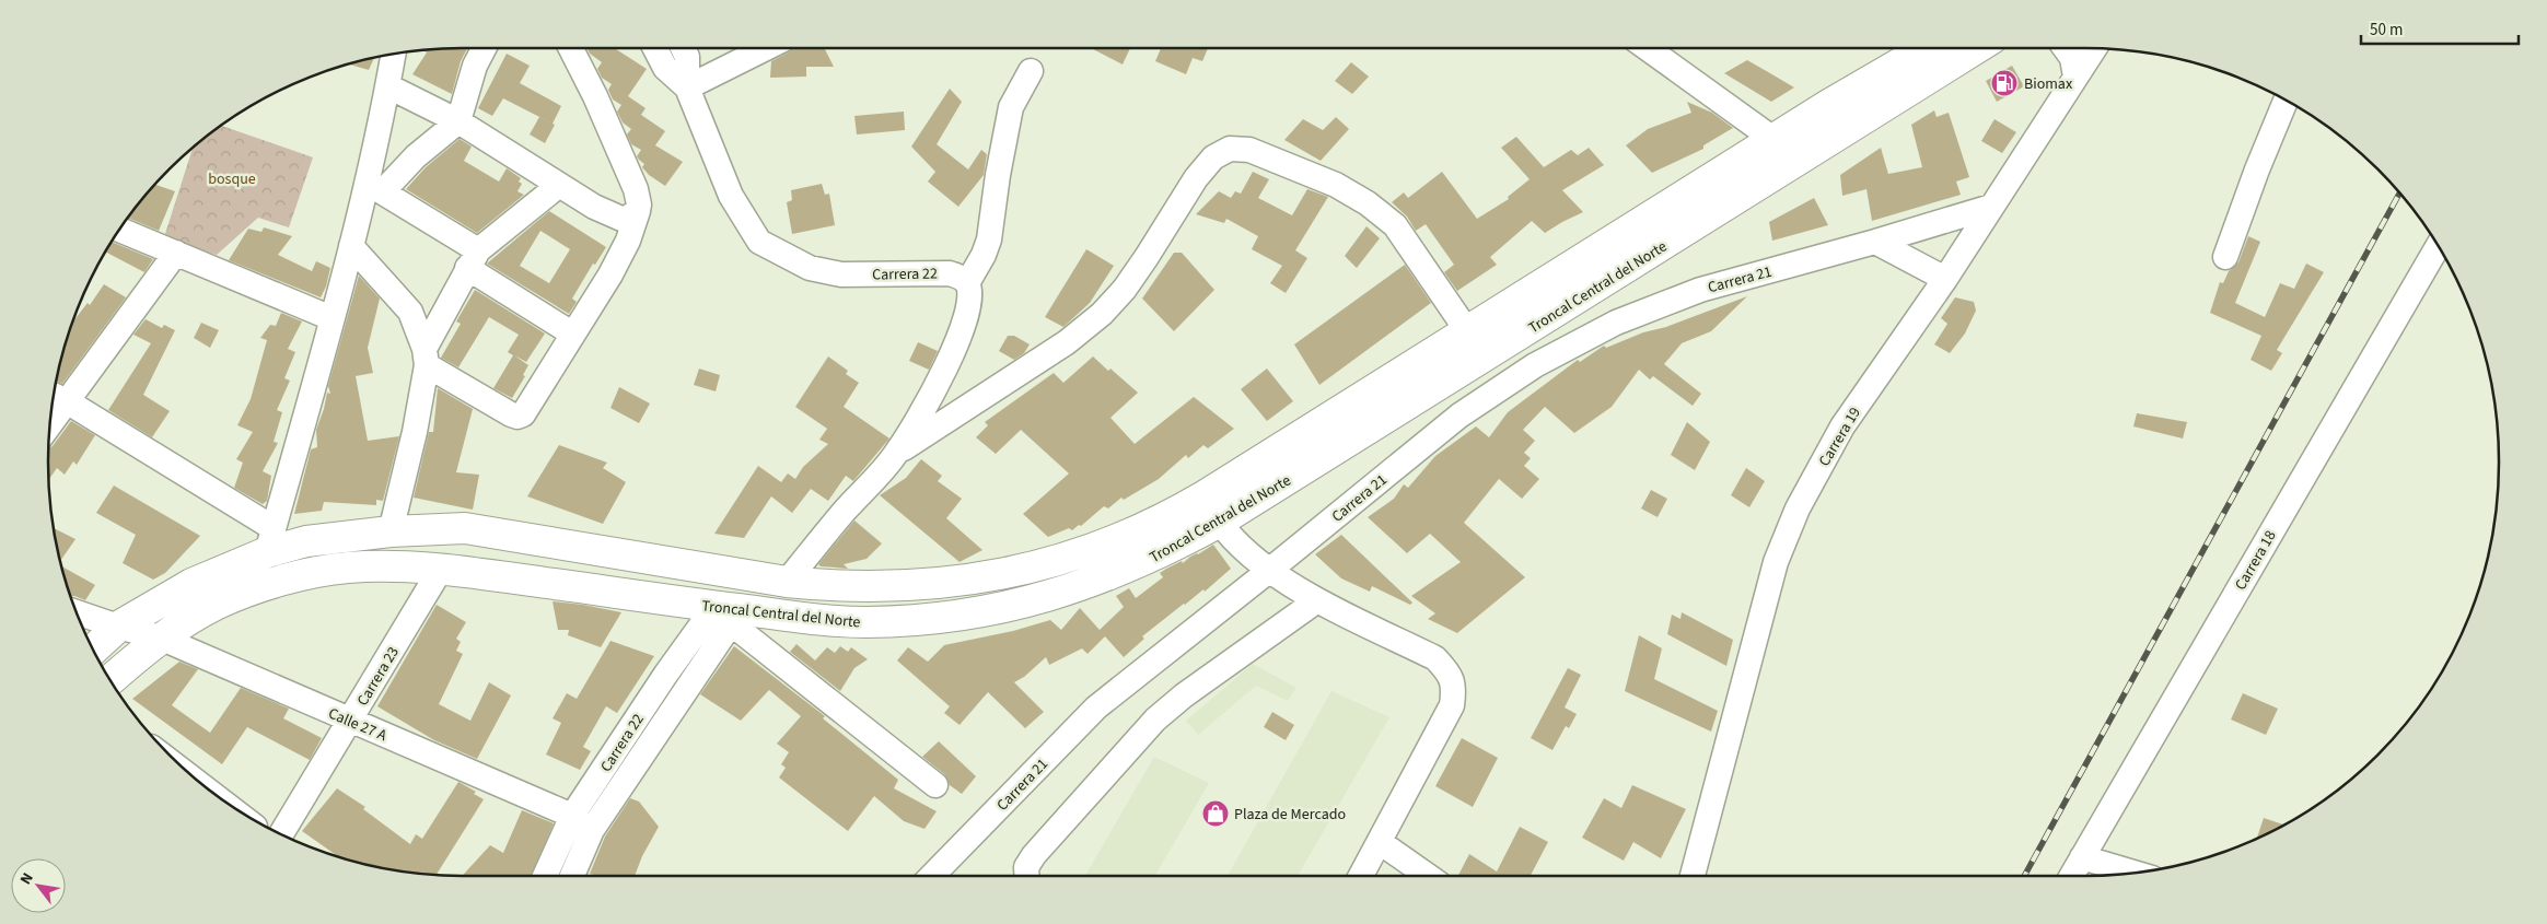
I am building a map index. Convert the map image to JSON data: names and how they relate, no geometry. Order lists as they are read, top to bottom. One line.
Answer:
{"streets":{"highway":["Troncal Central del Norte"],"street":["Carrera 22","Carrera 21","Carrera 19","Carrera 18","Carrera 23","Calle 27 A"]},"crossings":[["Carrera 22","Troncal Central del Norte"],["Carrera 22","Calle 27 A"],["Carrera 21","Carrera 19"],["Troncal Central del Norte","Carrera 23"],["Troncal Central del Norte","Calle 27 A"],["Carrera 23","Calle 27 A"]],"parks":["bosque"],"places":{"fuel station":["Biomax"],"shop":["Plaza de Mercado"]},"scale_bar":"50 m","north":"top left"}
